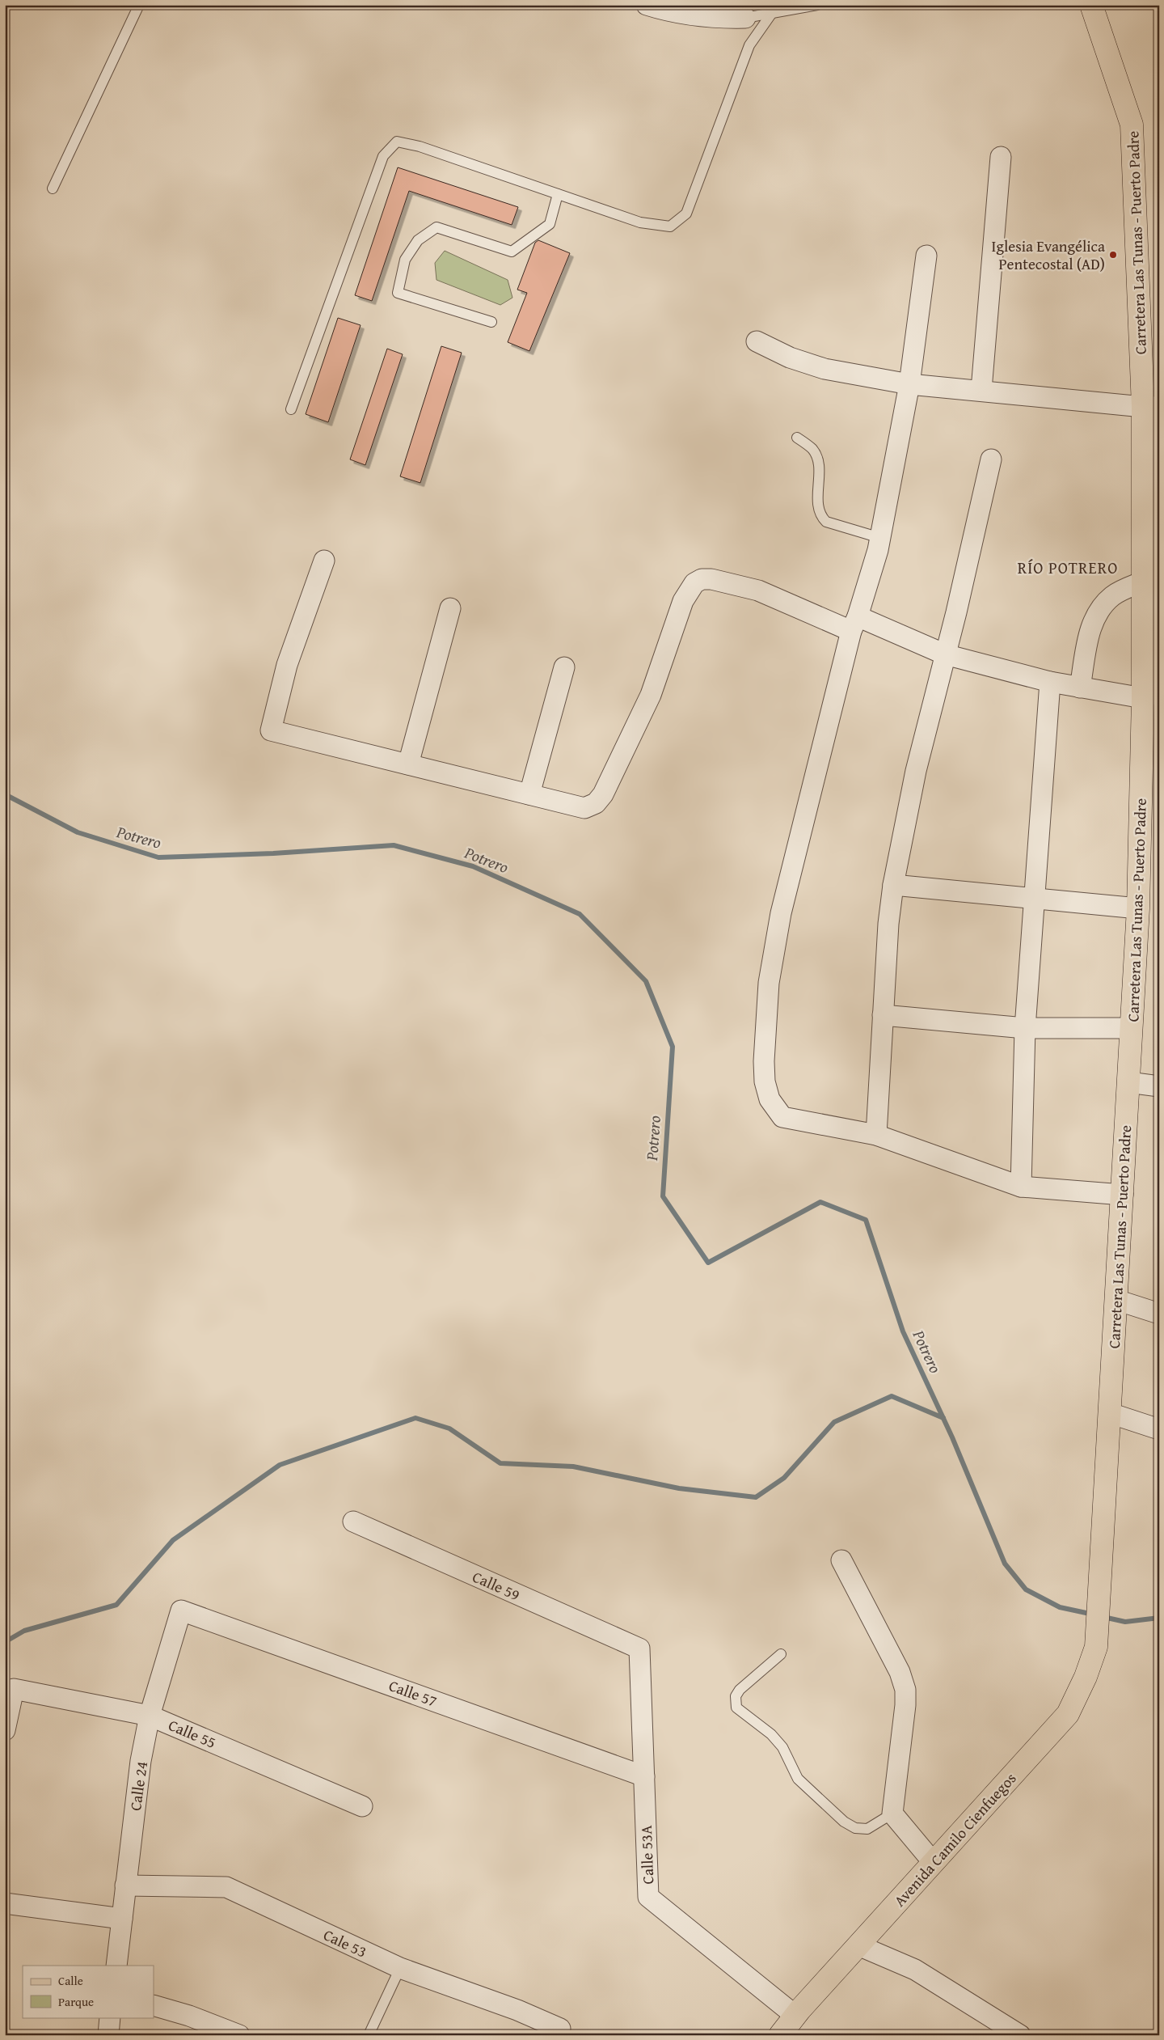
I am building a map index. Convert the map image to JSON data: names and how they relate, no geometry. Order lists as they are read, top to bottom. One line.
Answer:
{"streets":{"main road":["Carretera Las Tunas - Puerto Padre","Avenida Camilo Cienfuegos"],"street":["Calle 59","Calle 57","Calle 55","Calle 24","Calle 53A","Cale 53"]},"crossings":[["Carretera Las Tunas - Puerto Padre","Avenida Camilo Cienfuegos"],["Calle 59","Calle 53A"],["Calle 57","Calle 24"],["Calle 57","Calle 53A"],["Calle 55","Calle 24"],["Calle 24","Cale 53"],["Avenida Camilo Cienfuegos","Calle 53A"]],"districts":["RÍO POTRERO"],"water":["Potrero"],"places":["Iglesia Evangélica Pentecostal (AD)"],"legend":["Calle","Parque"]}
